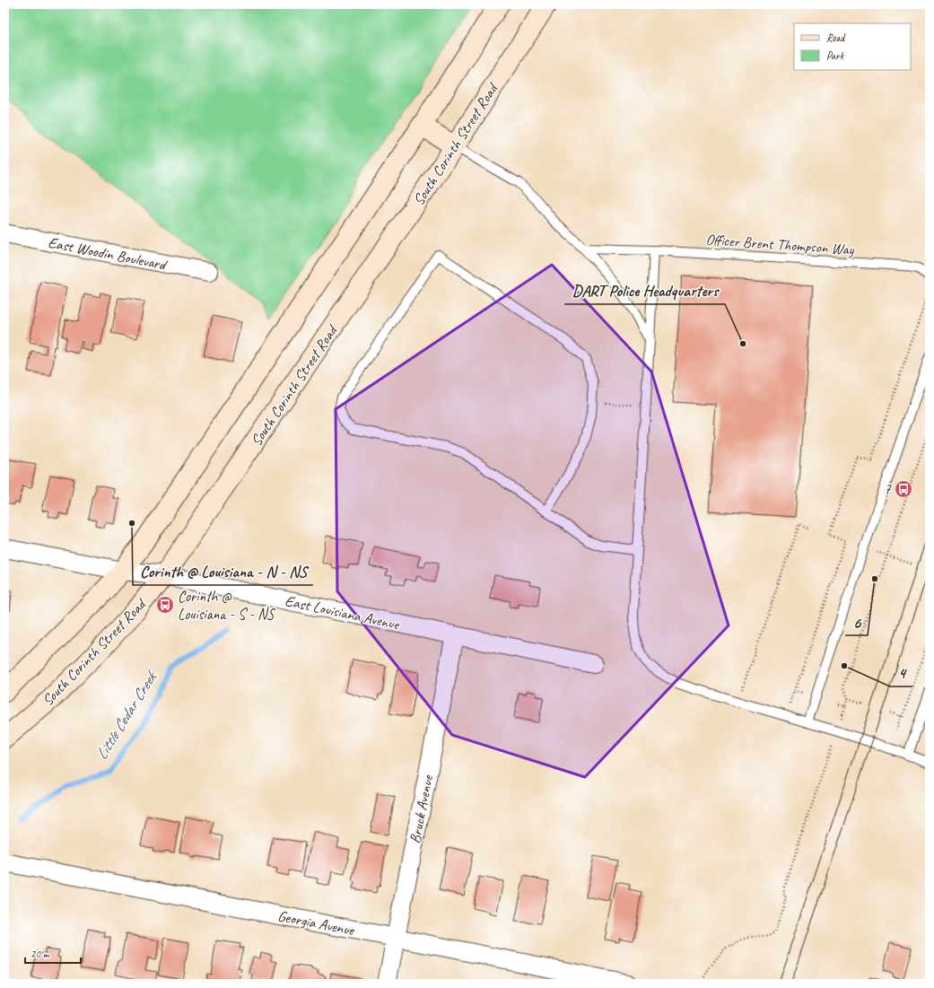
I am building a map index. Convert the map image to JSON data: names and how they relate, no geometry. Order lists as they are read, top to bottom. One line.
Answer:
{"streets":{"main road":["South Corinth Street Road"],"street":["East Woodin Boulevard","East Louisiana Avenue","Bruck Avenue","Georgia Avenue"],"lane":["Officer Brent Thompson Way"]},"crossings":[["South Corinth Street Road","East Louisiana Avenue"],["East Louisiana Avenue","Bruck Avenue"],["Bruck Avenue","Georgia Avenue"]],"water":["Little Cedar Creek"],"places":{"other":["DART Police Headquarters","Corinth @ Louisiana - N - NS","6","4"],"bus stop":["7","Corinth @ Louisiana - S - NS"]},"legend":["Road","Park"],"scale_bar":"20 m"}
